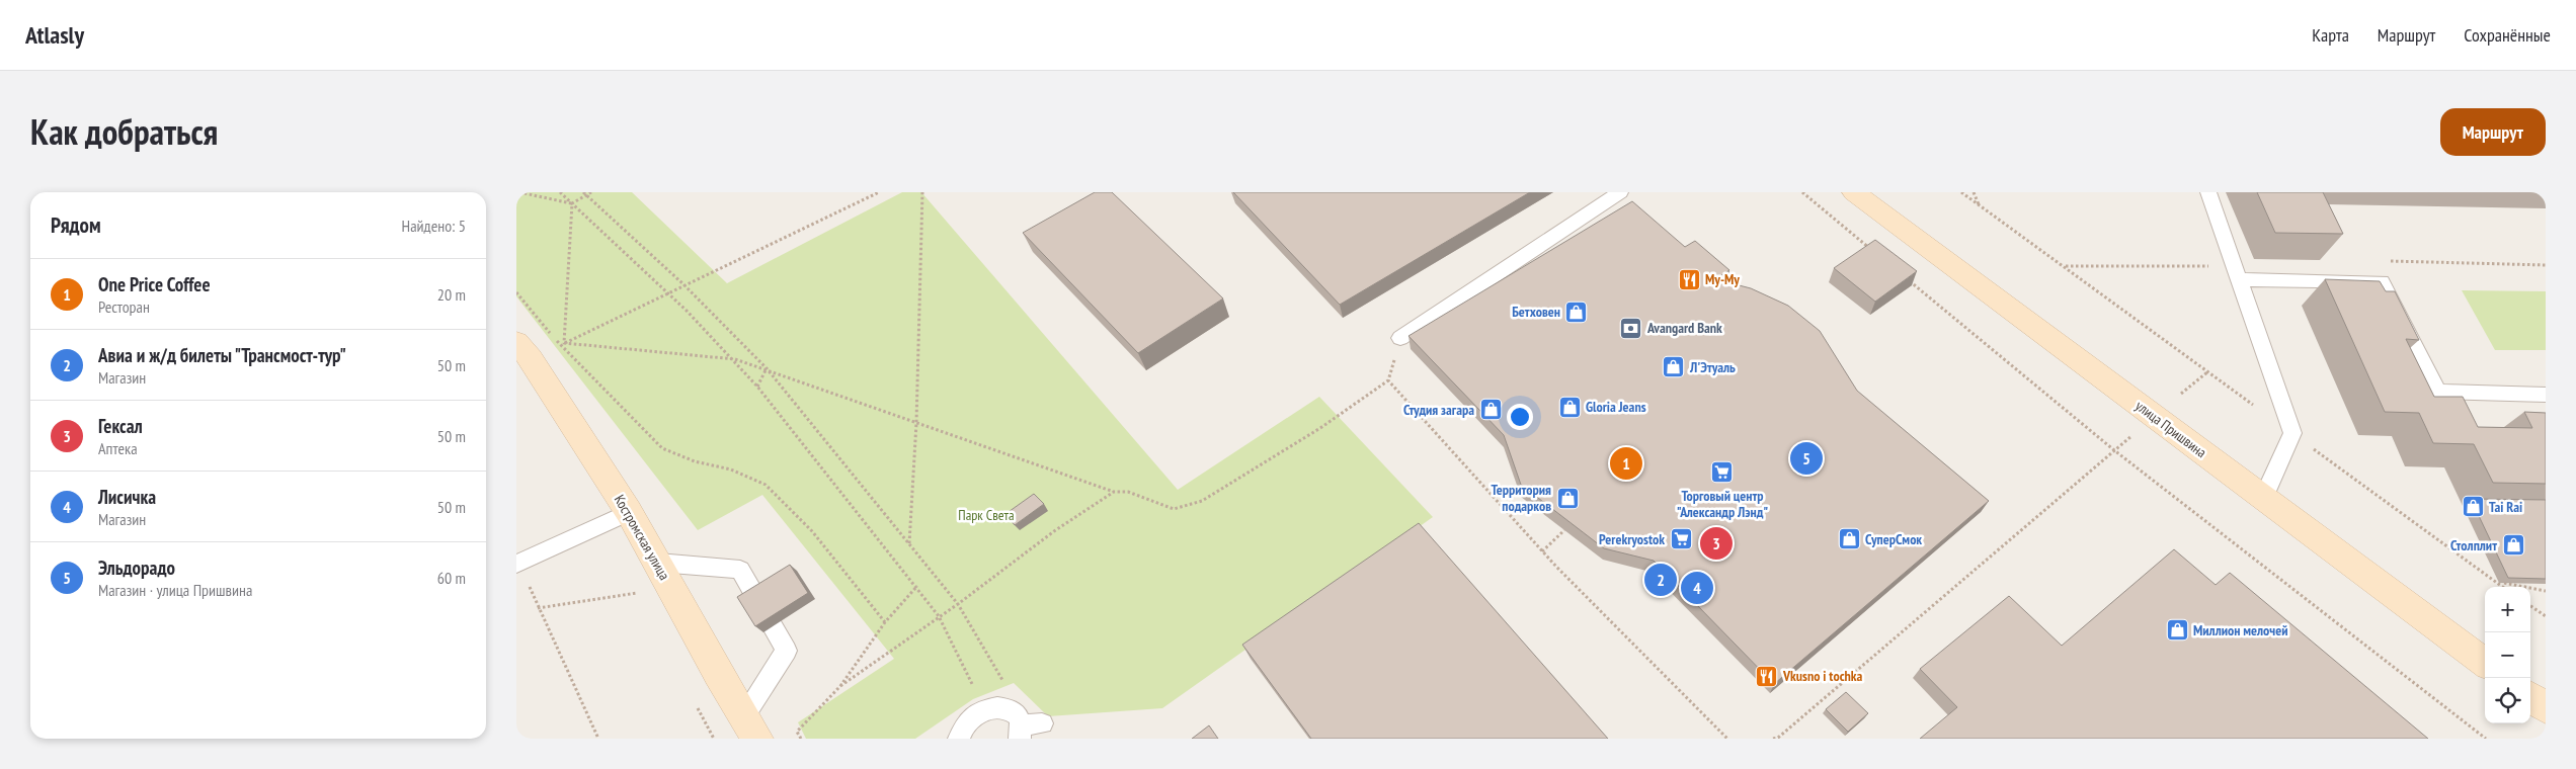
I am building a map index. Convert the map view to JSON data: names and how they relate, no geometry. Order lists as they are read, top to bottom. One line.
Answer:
{"streets":{"street":["улица Пришвина","Костромская улица"]},"parks":["Парк Света"],"places":{"restaurant":["Му-Му","Vkusno i tochka"],"shop":["Бетховен","Л'Этуаль","Gloria Jeans","Студия загара","Территория подарков","Tai Rai","СуперСмок","Столплит","Миллион мелочей"],"bank":["Avangard Bank"],"supermarket":["Торговый центр \"Александр Лэнд\"","Perekryostok"]},"page":{"header":"Atlasly","nav":["Карта","Маршрут","Сохранённые"],"title":"Как добраться","buttons":"Маршрут","heading":["Рядом","Найдено: 5"],"list":[{"mark":"1","name":"One Price Coffee","note":"Ресторан","value":"20 m"},{"mark":"2","name":"Авиа и ж/д билеты \"Трансмост-тур\"","note":"Магазин","value":"50 m"},{"mark":"3","name":"Гексал","note":"Аптека","value":"50 m"},{"mark":"4","name":"Лисичка","note":"Магазин","value":"50 m"},{"mark":"5","name":"Эльдорадо","note":"Магазин · улица Пришвина","value":"60 m"}],"pins":["5","1","3","2","4"],"map_buttons":["+","−"]}}
